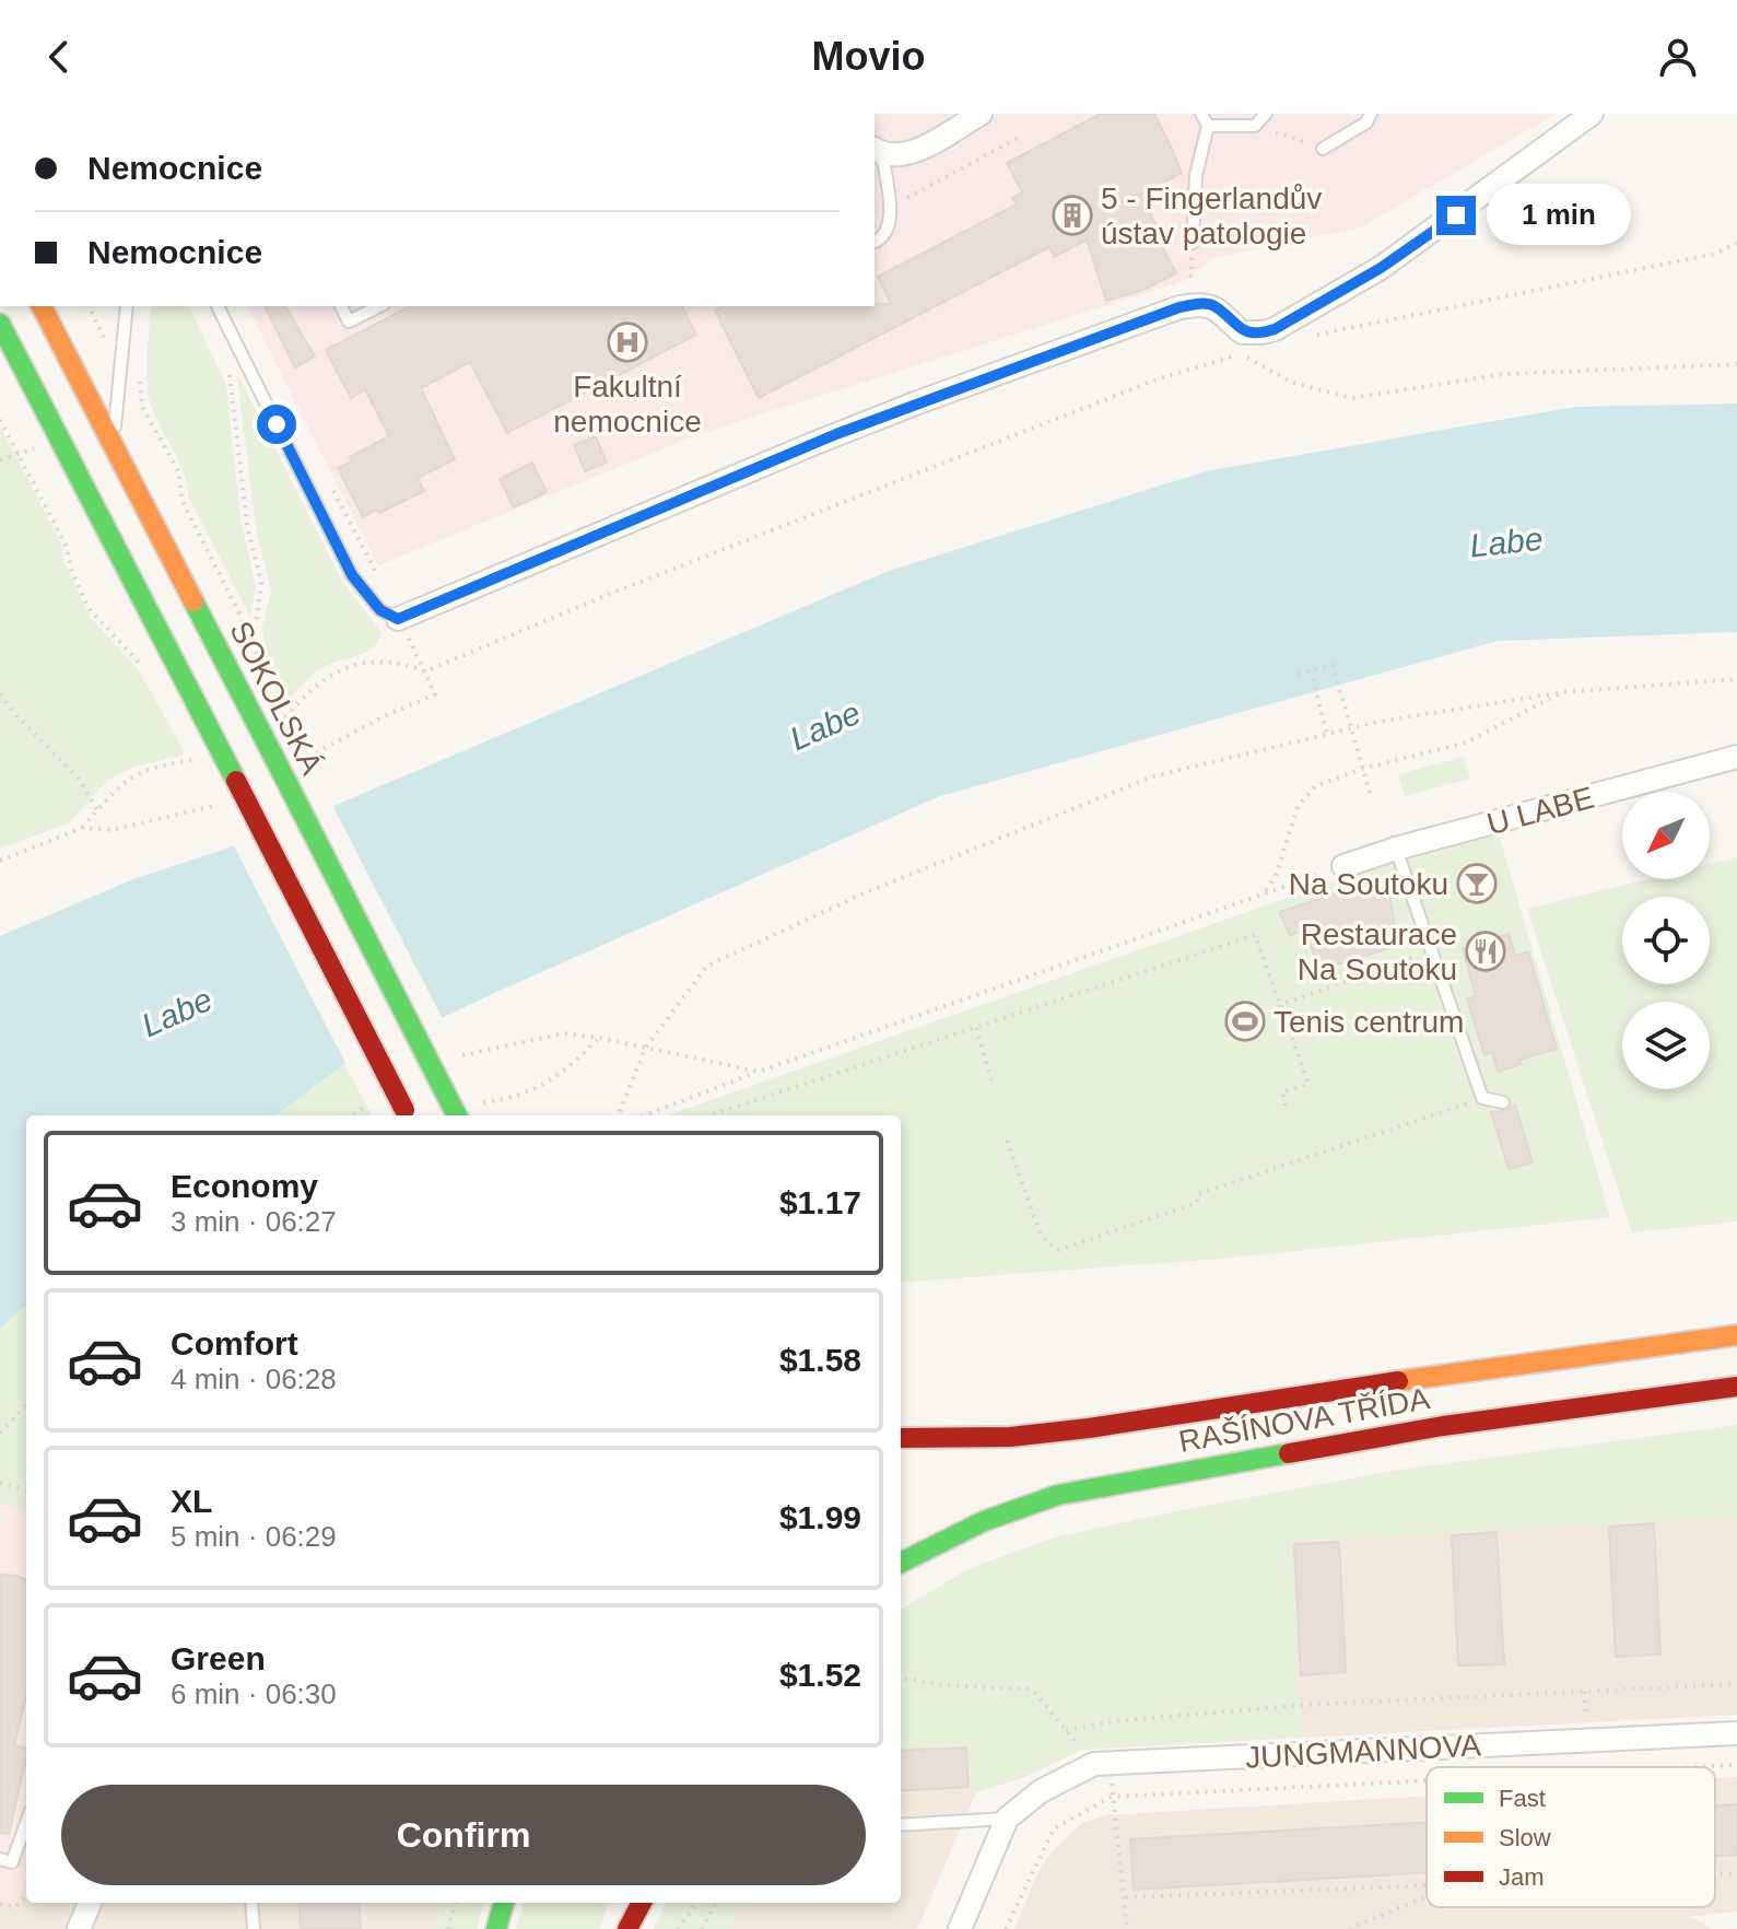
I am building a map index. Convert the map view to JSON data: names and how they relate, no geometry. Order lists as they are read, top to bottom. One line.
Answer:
{"streets":{"main road":["SOKOLSKÁ","RAŠÍNOVA TŘÍDA"],"street":["U LABE","JUNGMANNOVA"]},"water":["Labe"],"places":{"building":["5 - Fingerlandův ústav patologie"],"hospital":["Fakultní nemocnice"],"bar":["Na Soutoku"],"restaurant":["Restaurace Na Soutoku"],"sports":["Tenis centrum"]},"legend":["Fast","Slow","Jam"],"north":"bottom left","page":{"header":"Movio","banner":["Nemocnice","Nemocnice"],"bubble":"1 min","list":[{"name":"Economy","note":"3 min · 06:27","value":"$1.17"},{"name":"Comfort","note":"4 min · 06:28","value":"$1.58"},{"name":"XL","note":"5 min · 06:29","value":"$1.99"},{"name":"Green","note":"6 min · 06:30","value":"$1.52"}],"buttons":"Confirm"}}
